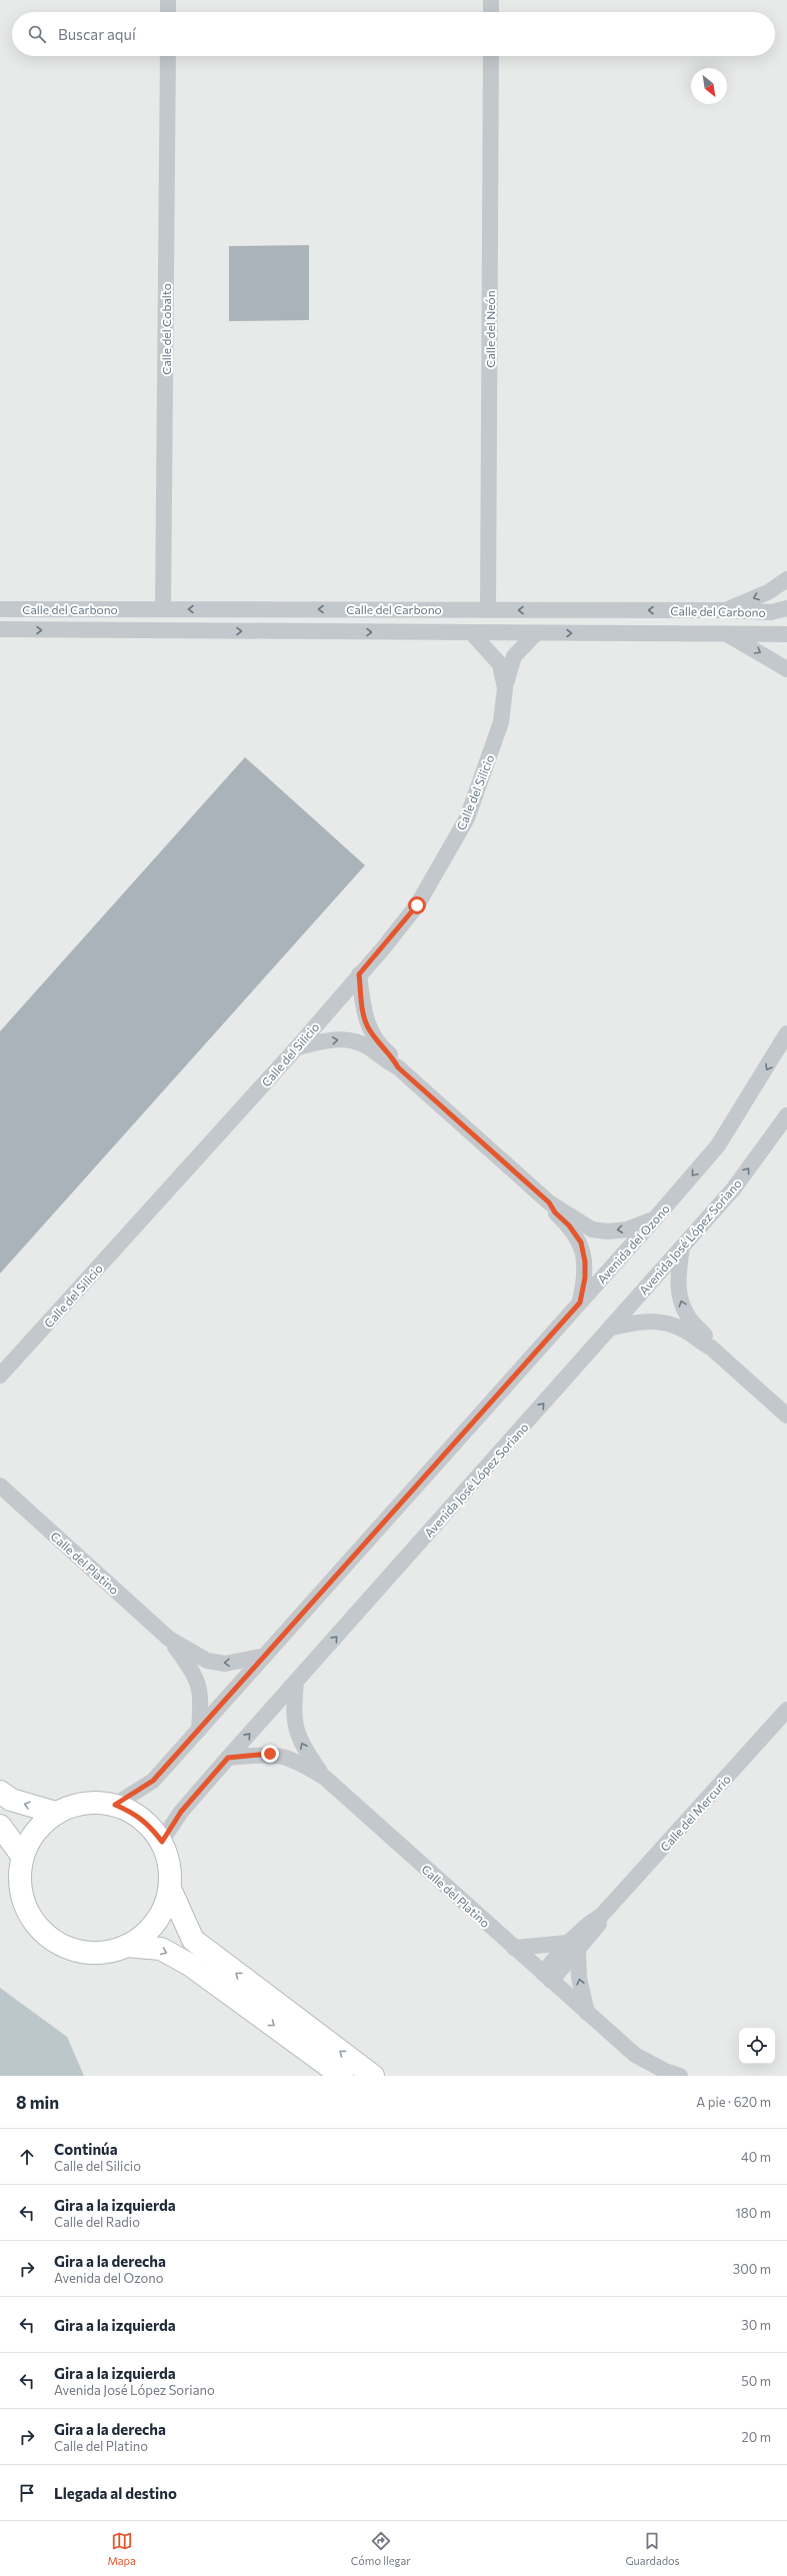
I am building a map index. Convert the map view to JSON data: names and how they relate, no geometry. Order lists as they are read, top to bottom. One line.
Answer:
{"streets":{"street":["Calle del Cobalto","Calle del Neón","Calle del Carbono","Calle del Silicio","Avenida José López Soriano","Avenida del Ozono","Calle del Platino","Calle del Mercurio"]},"crossings":[["Calle del Cobalto","Calle del Carbono"],["Calle del Neón","Calle del Carbono"],["Calle del Carbono","Calle del Silicio"],["Avenida José López Soriano","Calle del Platino"],["Avenida del Ozono","Calle del Platino"],["Calle del Platino","Calle del Mercurio"]],"one_way":["Avenida José López Soriano"],"north":"bottom right","page":{"search":"Buscar aquí","heading":["8 min","A pie · 620 m"],"list":[["Continúa","Calle del Silicio","40 m"],["Gira a la izquierda","Calle del Radio","180 m"],["Gira a la derecha","Avenida del Ozono","300 m"],["Gira a la izquierda","30 m"],["Gira a la izquierda","Avenida José López Soriano","50 m"],["Gira a la derecha","Calle del Platino","20 m"],"Llegada al destino"],"nav":["Mapa","Cómo llegar","Guardados"]}}
